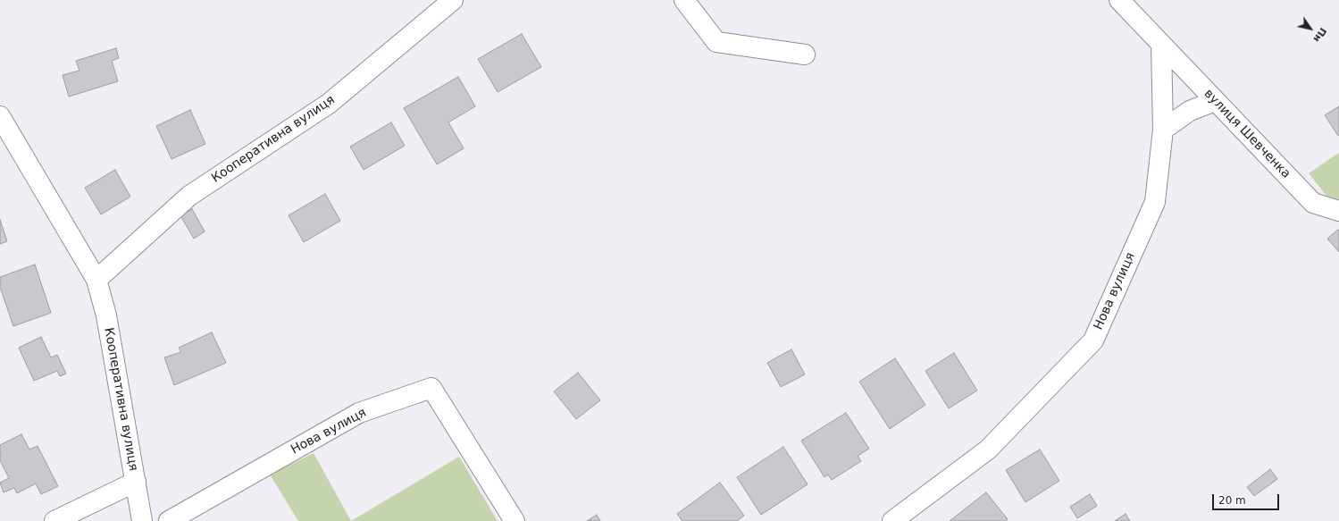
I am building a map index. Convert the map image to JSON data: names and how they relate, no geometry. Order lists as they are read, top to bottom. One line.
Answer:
{"streets":{"street":["вулиця Шевченка","Кооперативна вулиця","Нова вулиця"]},"crossings":[["вулиця Шевченка","Нова вулиця"]],"scale_bar":"20 m","north":"bottom right"}
